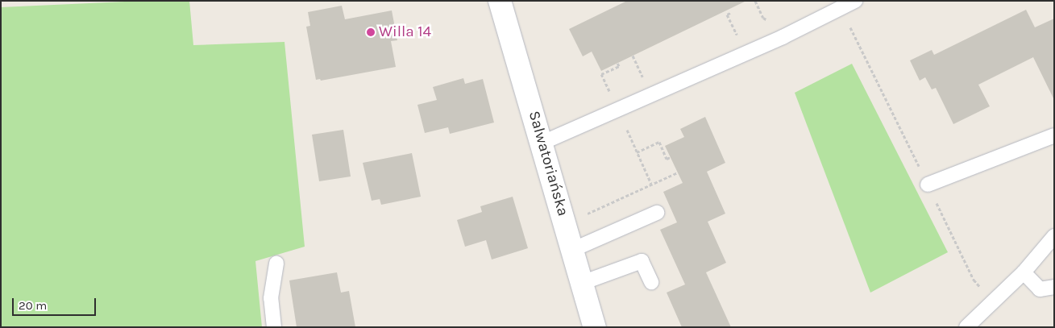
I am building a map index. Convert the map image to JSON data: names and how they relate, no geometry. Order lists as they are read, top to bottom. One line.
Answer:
{"streets":{"street":["Salwatoriańska"]},"places":["Willa 14"],"scale_bar":"20 m"}
